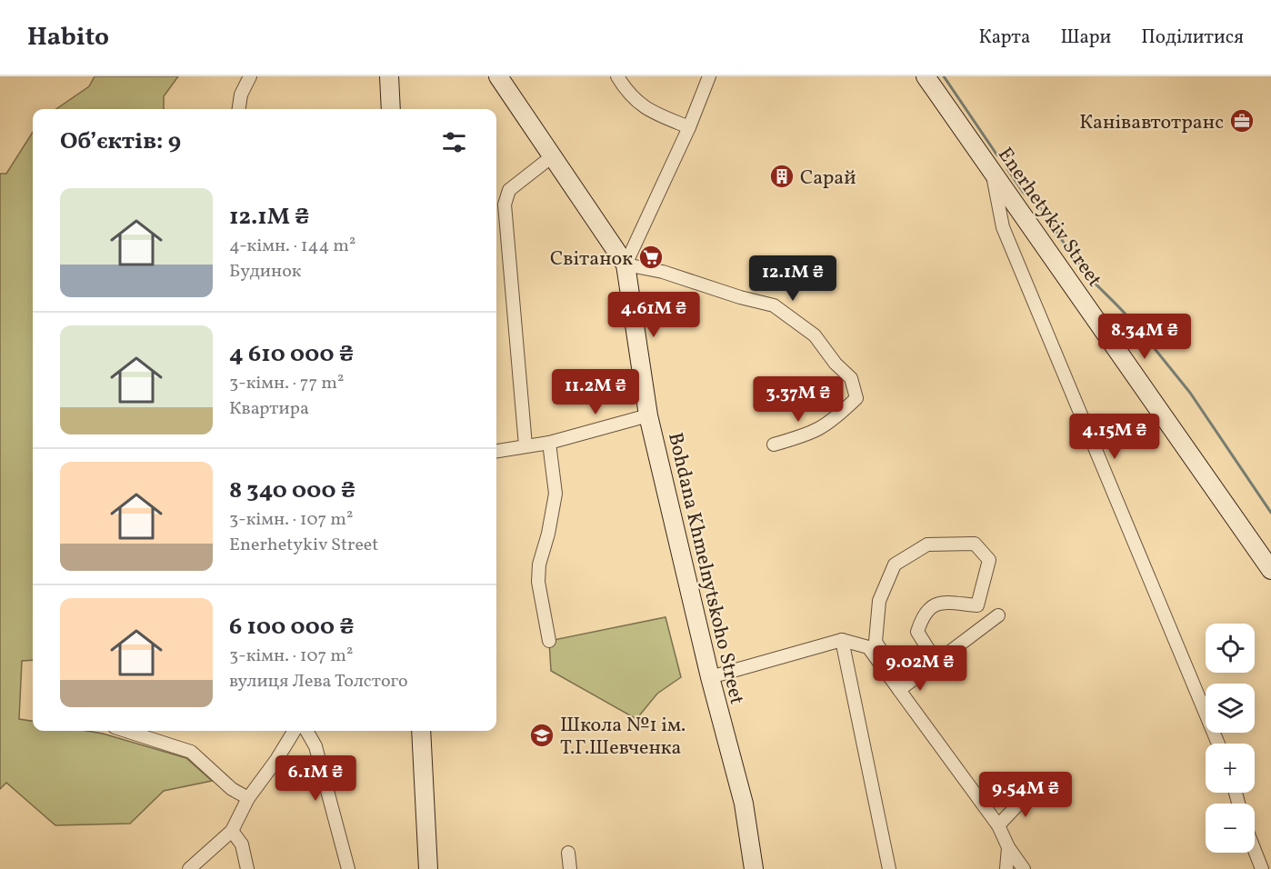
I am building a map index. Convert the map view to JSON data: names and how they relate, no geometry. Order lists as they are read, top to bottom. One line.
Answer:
{"streets":{"street":["Enerhetykiv Street","Bohdana Khmelnytskoho Street"]},"places":{"office":["Канівавтотранс"],"building":["Сарай"],"supermarket":["Світанок"],"school or university":["Школа №1 ім. Т.Г.Шевченка"]},"page":{"header":"Habito","nav":["Карта","Шари","Поділитися"],"heading":"Об’єктів: 9","list":[{"name":"12.1M ₴","note":"4-кімн. · 144 m² · Будинок"},{"name":"4 610 000 ₴","note":"3-кімн. · 77 m² · Квартира"},{"name":"8 340 000 ₴","note":"3-кімн. · 107 m² · Enerhetykiv Street"},{"name":"6 100 000 ₴","note":"3-кімн. · 107 m² · вулиця Лева Толстого"}],"price":["12.1M ₴","4.61M ₴","8.34M ₴","11.2M ₴","3.37M ₴","4.15M ₴","9.02M ₴","6.1M ₴","9.54M ₴"],"map_buttons":["+","−"]}}
